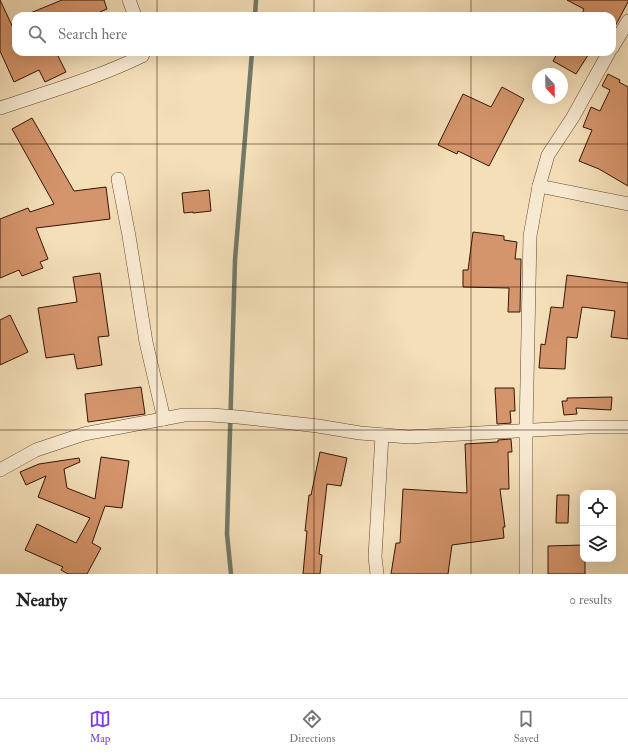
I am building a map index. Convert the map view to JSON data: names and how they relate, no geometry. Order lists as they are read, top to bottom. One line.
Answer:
{"north":"bottom","page":{"search":"Search here","heading":["Nearby","0 results"],"nav":["Map","Directions","Saved"]}}
